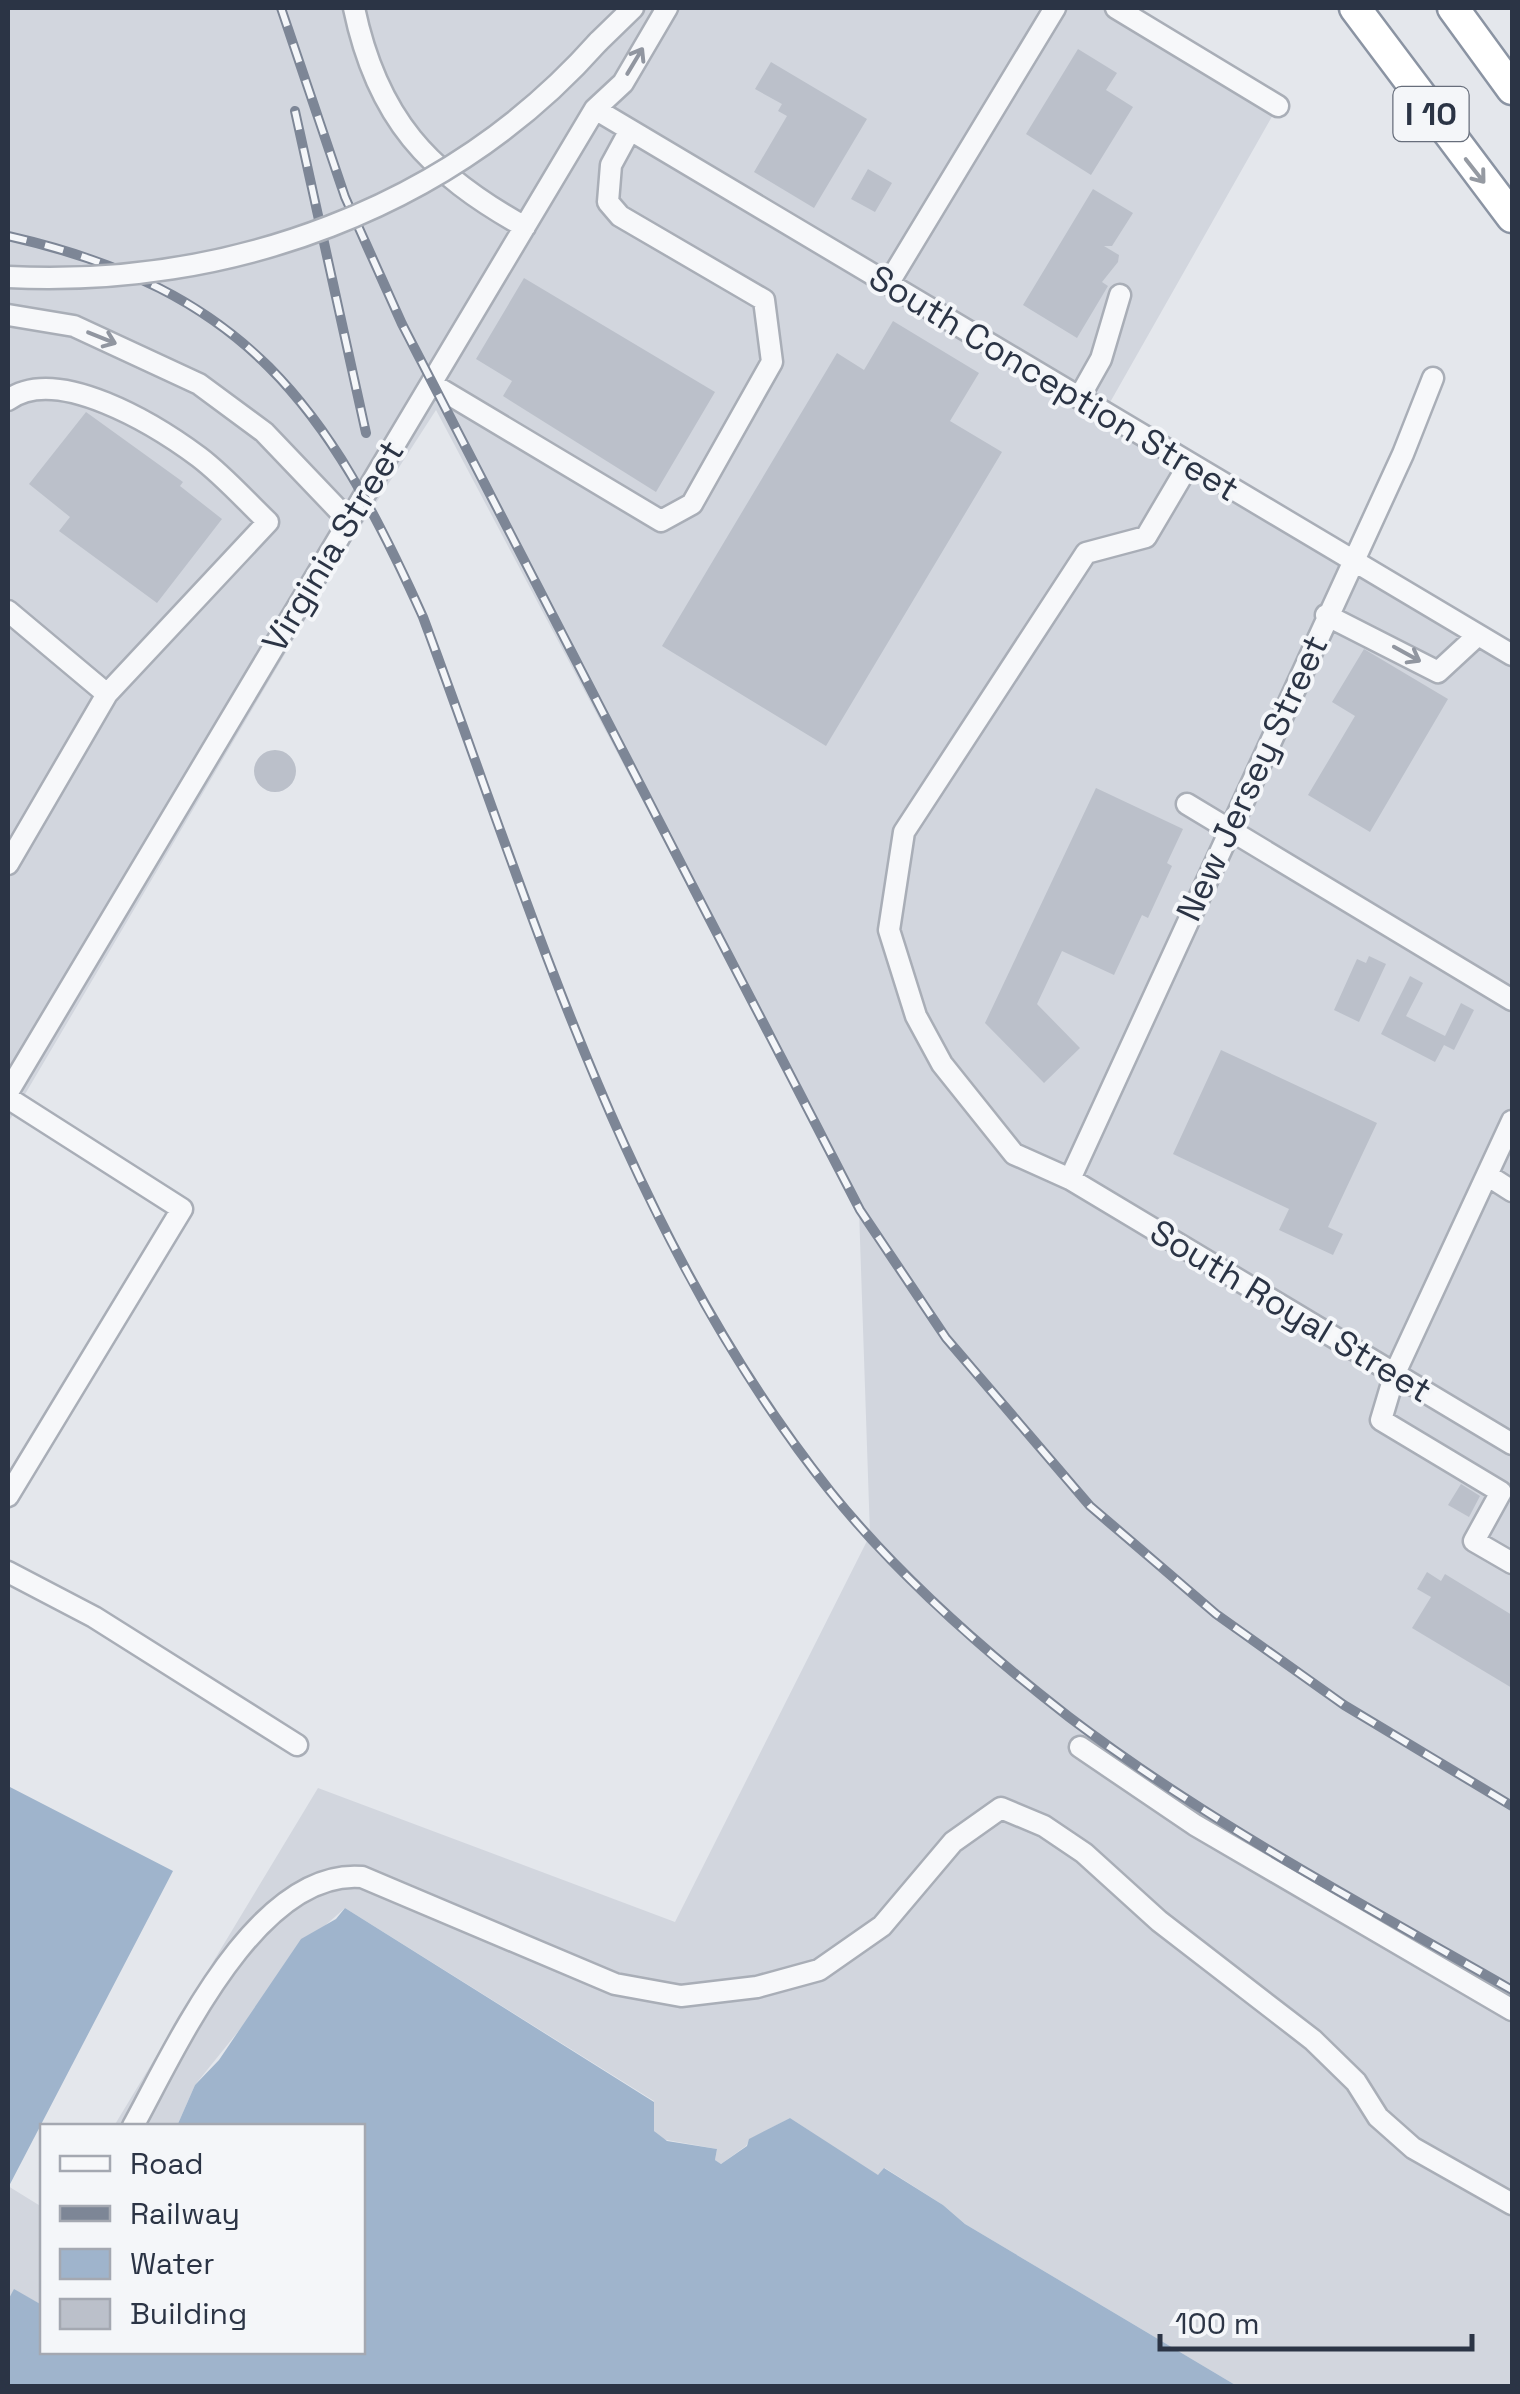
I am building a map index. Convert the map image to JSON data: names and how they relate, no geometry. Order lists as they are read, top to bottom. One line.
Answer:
{"streets":{"highway":["I 10"],"street":["South Conception Street","Virginia Street","New Jersey Street","South Royal Street"]},"crossings":[["South Conception Street","Virginia Street"],["South Conception Street","New Jersey Street"],["South Conception Street","South Royal Street"],["New Jersey Street","South Royal Street"]],"legend":["Road","Railway","Water","Building"],"scale_bar":"100 m"}
